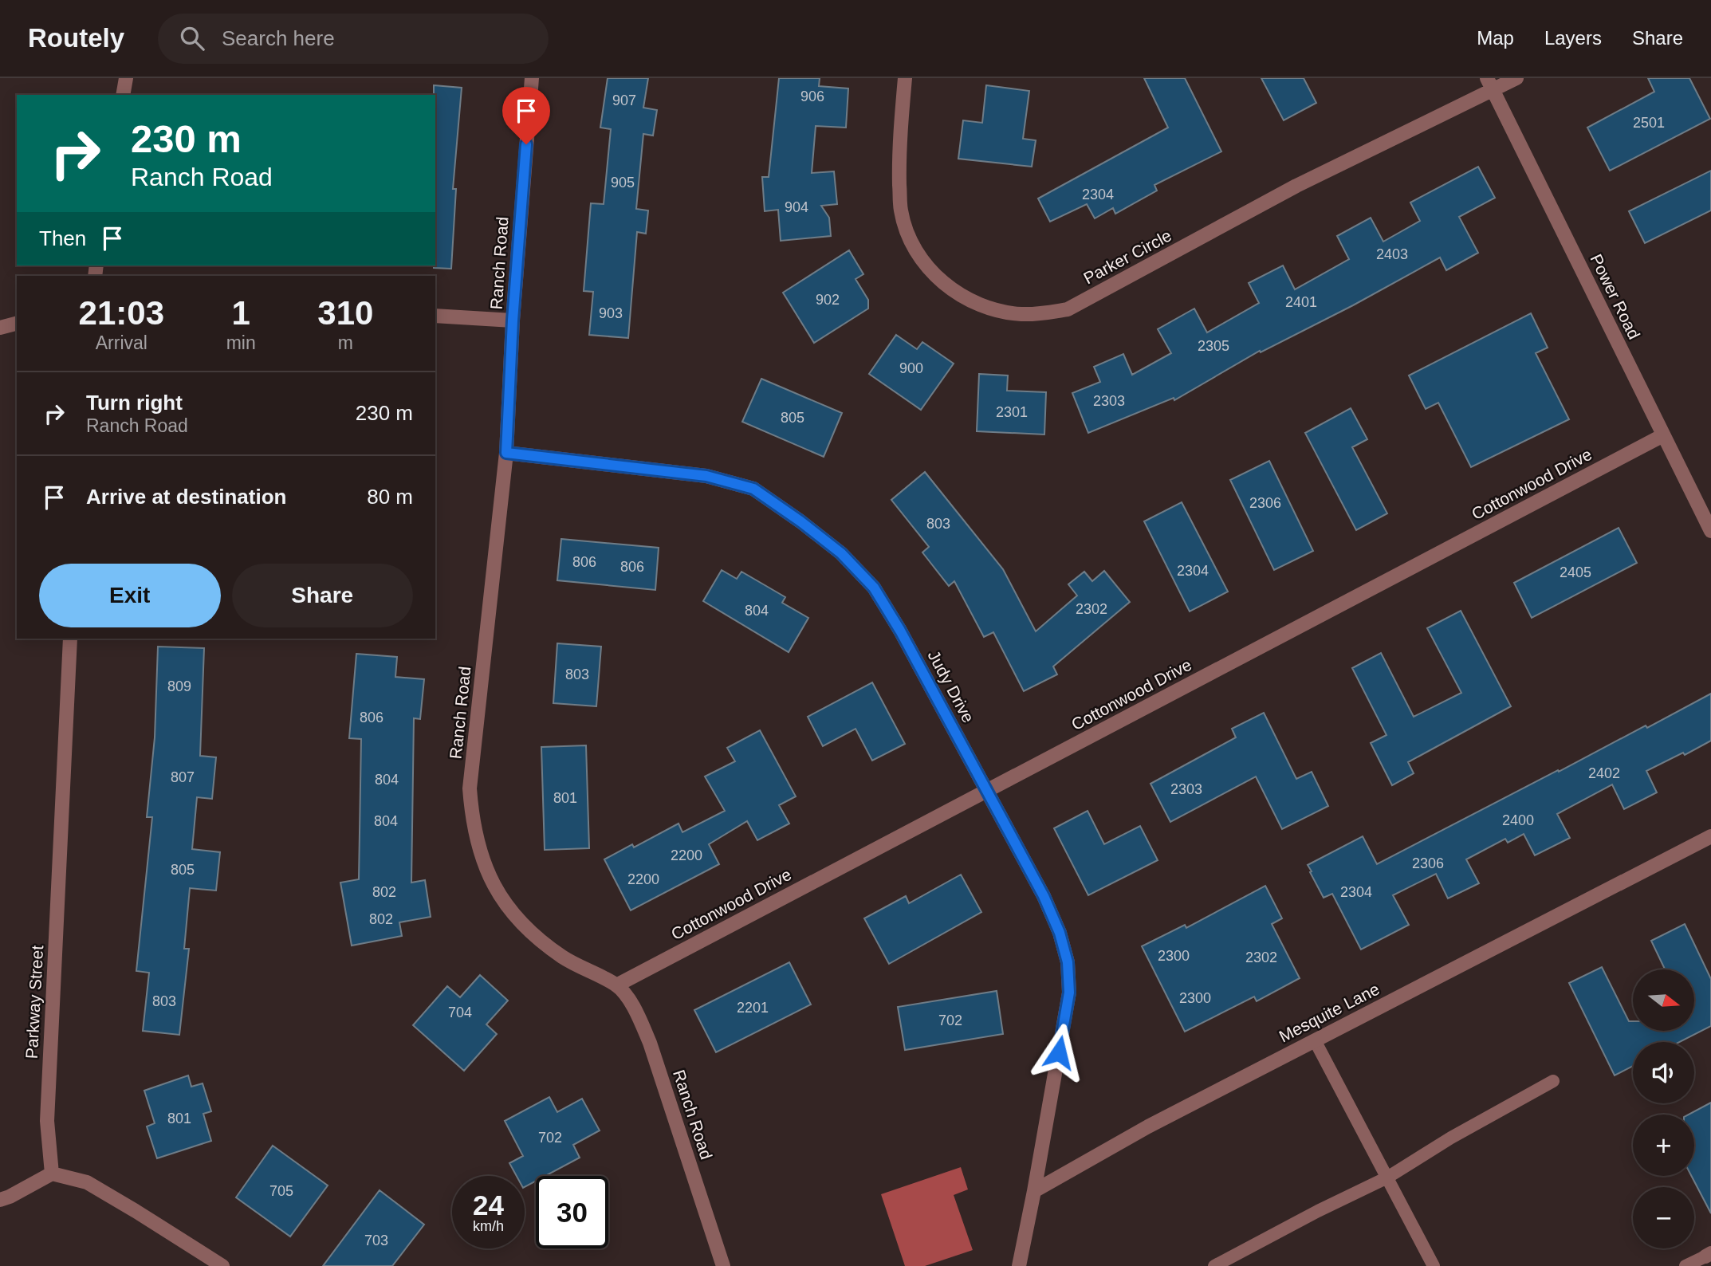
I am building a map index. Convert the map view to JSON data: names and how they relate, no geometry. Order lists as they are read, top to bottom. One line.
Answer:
{"streets":{"street":["Parker Circle","Ranch Road","Power Road","Cottonwood Drive","Judy Drive","Parkway Street","Mesquite Lane"]},"crossings":[["Parker Circle","Power Road"],["Ranch Road","Cottonwood Drive"],["Ranch Road","Judy Drive"],["Power Road","Cottonwood Drive"],["Cottonwood Drive","Judy Drive"],["Judy Drive","Mesquite Lane"]],"house_numbers":["906","907","2501","905","2304","904","2403","902","2401","903","2305","900","2303","2301","805","2306","803","806","806","2304","2405","2302","804","803","809","806","2402","807","804","2303","801","2400","804","2200","2306","805","2200","802","2304","802","2300","2302","2300","803","2201","704","702","801","702","705","703"],"north":"right","page":{"header":"Routely","search":"Search here","nav":["Map","Layers","Share"],"turn":["230 m","Ranch Road"],"then":"Then","eta":["21:03","Arrival","1","min","310","m"],"list":[{"name":"Turn right","note":"Ranch Road","value":"230 m"},{"name":"Arrive at destination","value":"80 m"}],"buttons":["Exit","Share"],"map_buttons":["+","−"],"speed":"24 km/h","limit":"30"}}
